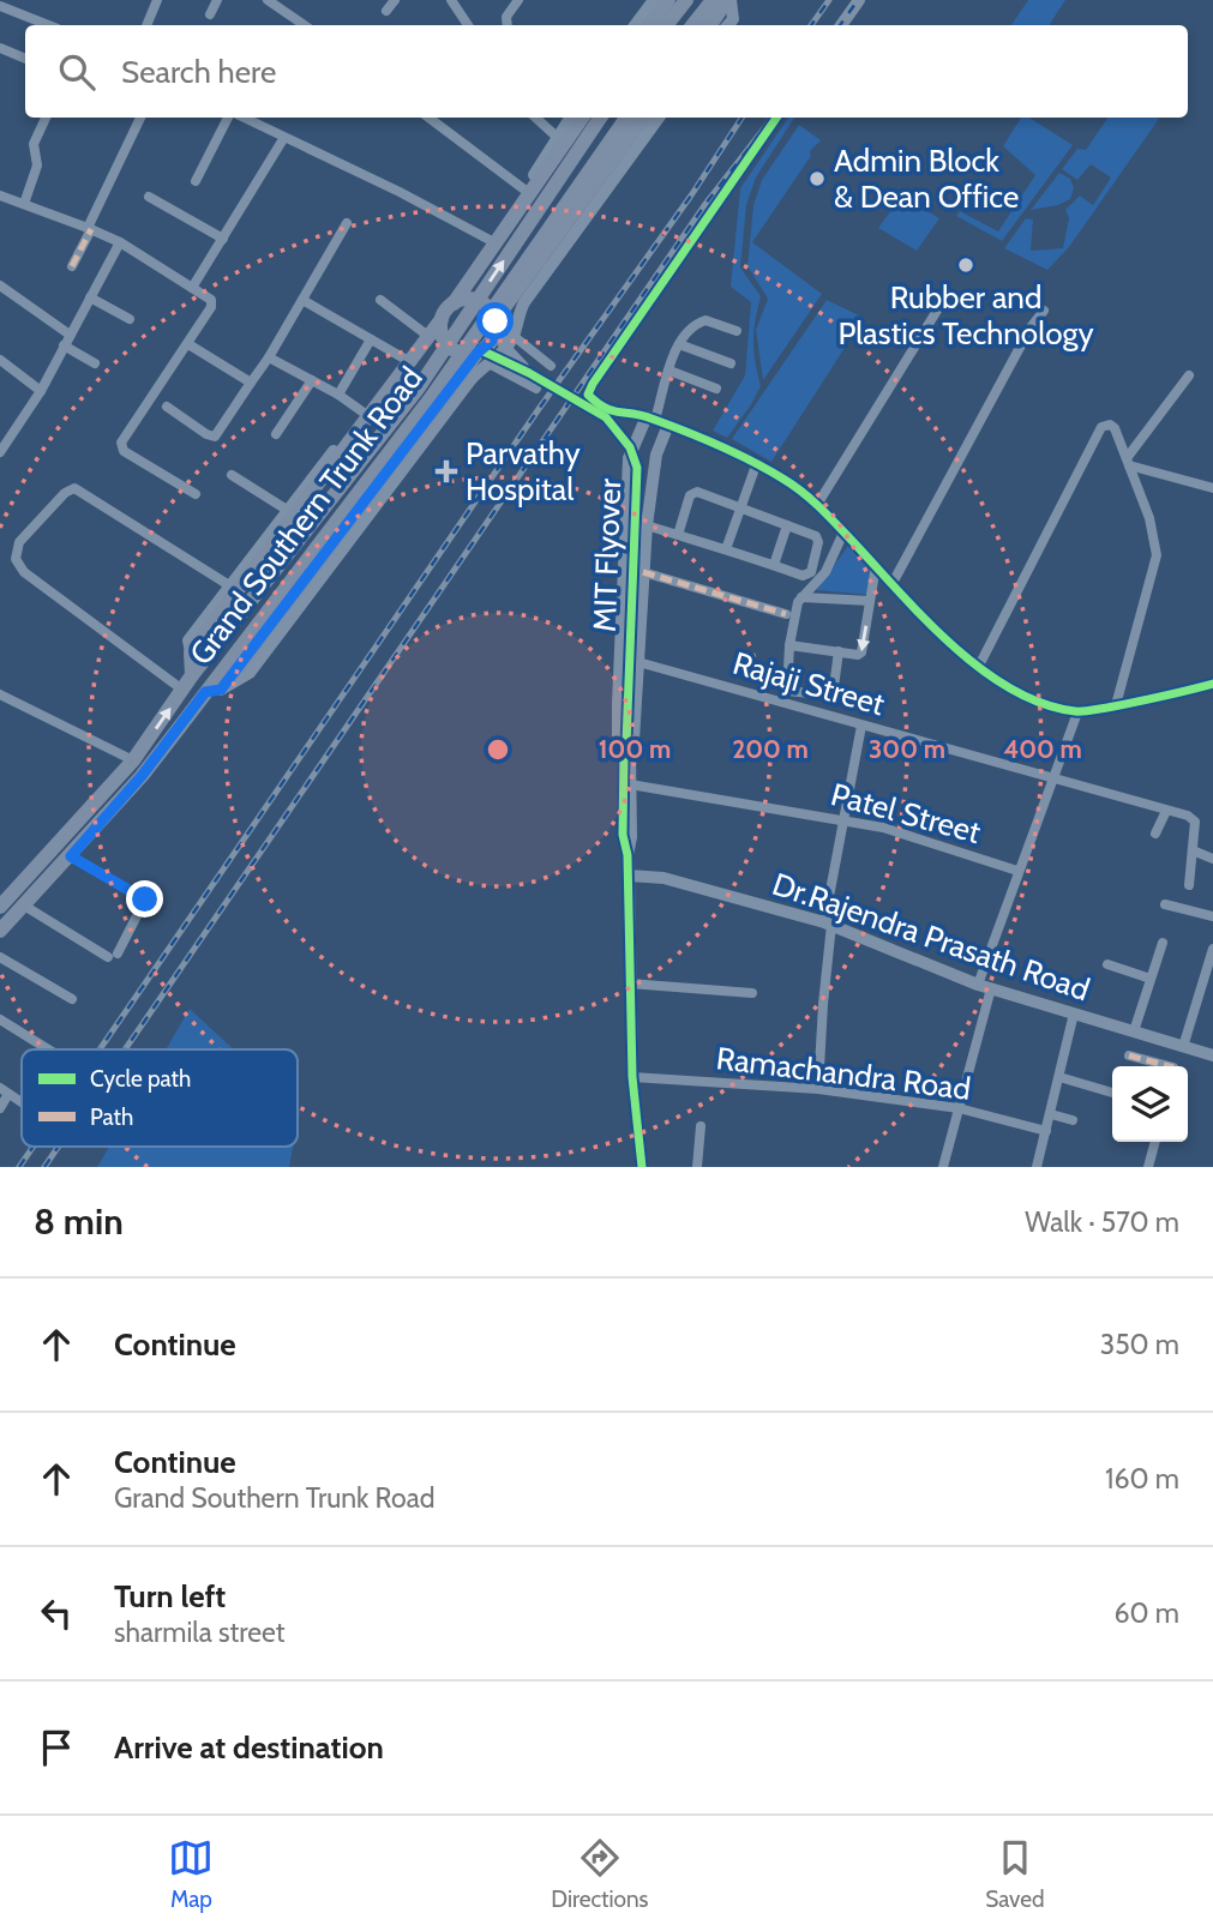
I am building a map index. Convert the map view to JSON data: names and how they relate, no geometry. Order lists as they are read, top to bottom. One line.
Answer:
{"streets":{"main road":["Grand Southern Trunk Road"],"street":["MIT Flyover","Rajaji Street","Patel Street","Dr.Rajendra Prasath Road","Ramachandra Road"]},"places":{"other":["Admin Block & Dean Office","Rubber and Plastics Technology"],"health":["Parvathy Hospital"]},"legend":["Cycle path","Path"],"page":{"search":"Search here","heading":["8 min","Walk · 570 m"],"list":[["Continue","350 m"],["Continue","Grand Southern Trunk Road","160 m"],["Turn left","sharmila street","60 m"],"Arrive at destination"],"nav":["Map","Directions","Saved"]},"rings":["100 m","200 m","300 m","400 m"]}
